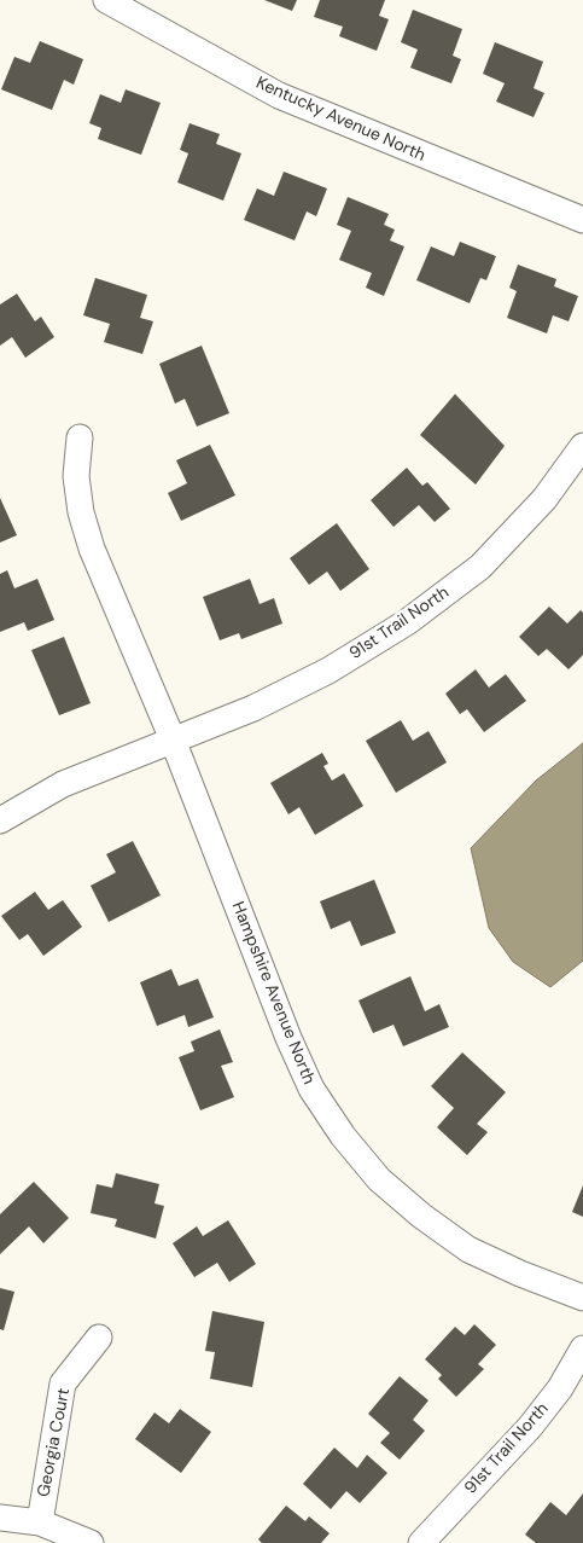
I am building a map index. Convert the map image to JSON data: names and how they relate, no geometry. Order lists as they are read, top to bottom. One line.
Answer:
{"streets":{"street":["Kentucky Avenue North","91st Trail North","Hampshire Avenue North","Georgia Court"]},"crossings":[["91st Trail North","Hampshire Avenue North"]]}
